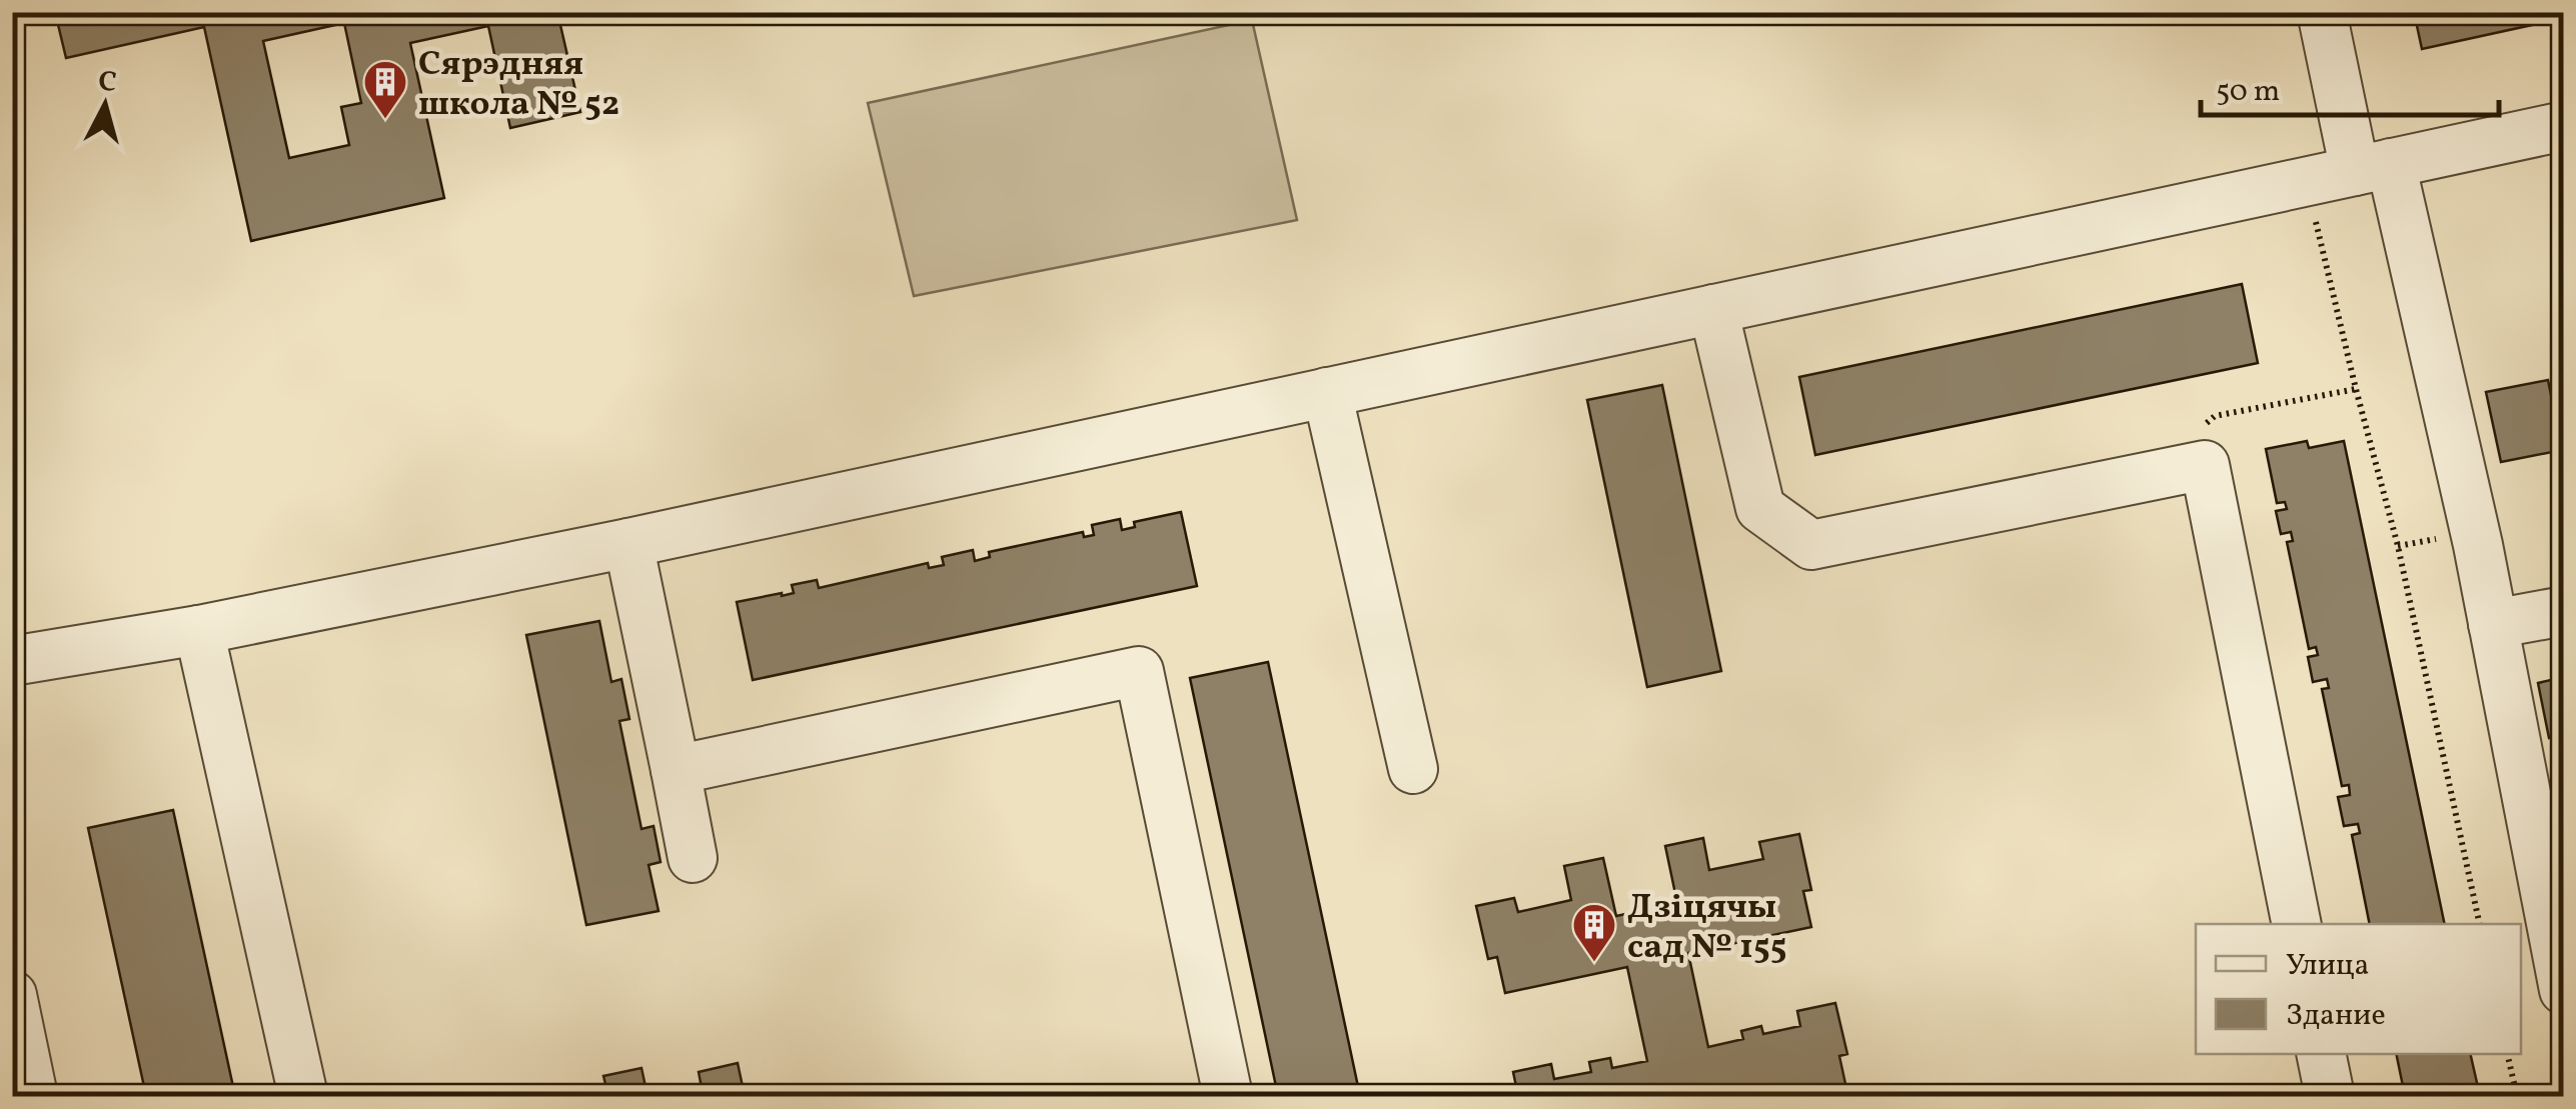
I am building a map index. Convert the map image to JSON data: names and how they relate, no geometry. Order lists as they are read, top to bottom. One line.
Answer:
{"places":{"building":["Сярэдняя школа № 52","Дзіцячы сад № 155"]},"legend":["Улица","Здание"],"scale_bar":"50 m","north":"top"}
